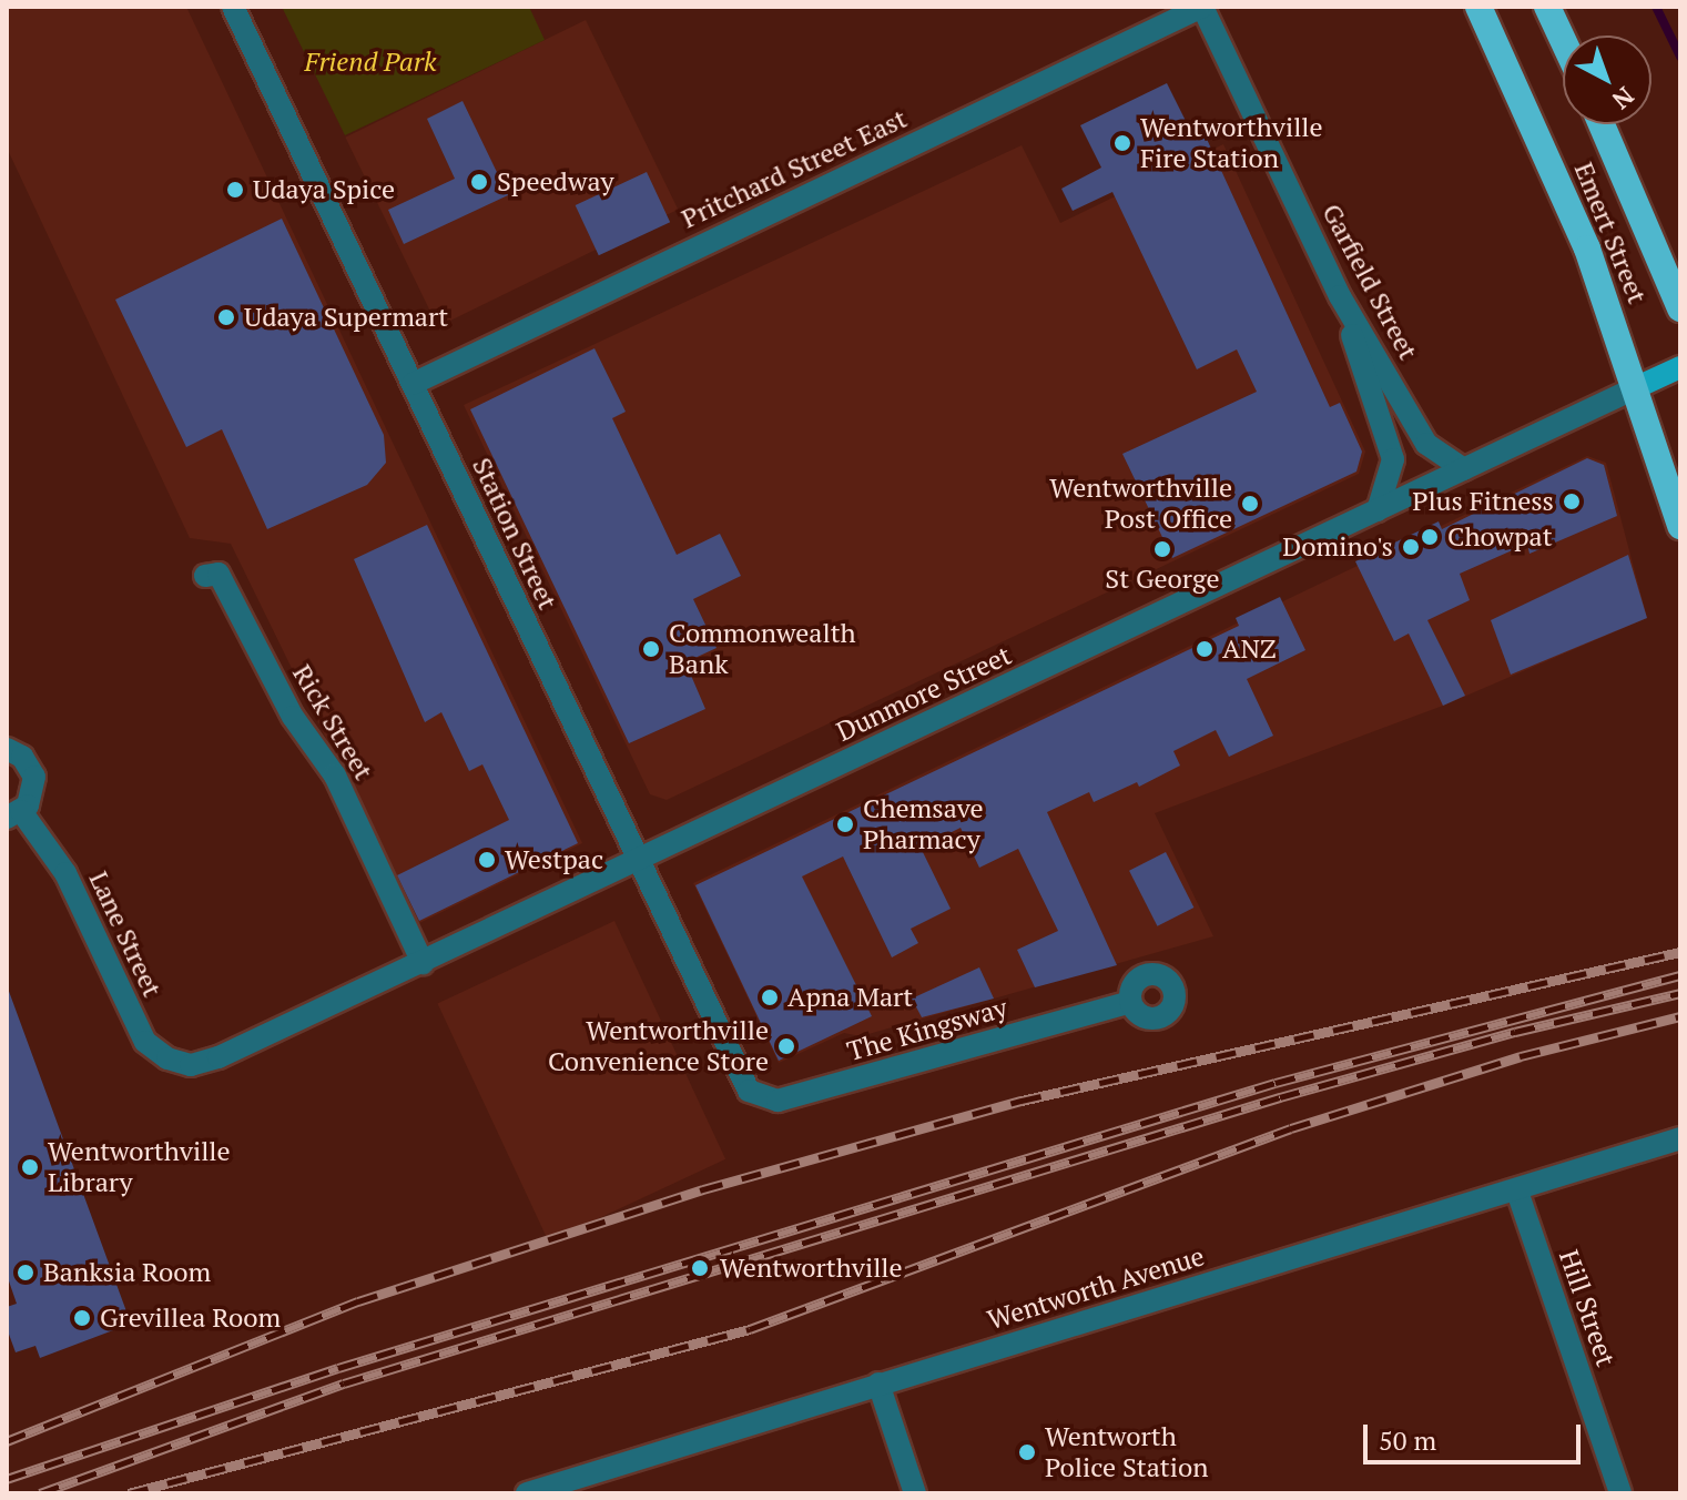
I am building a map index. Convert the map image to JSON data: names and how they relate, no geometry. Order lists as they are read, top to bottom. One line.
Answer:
{"streets":{"highway":["Emert Street"],"main road":["Dunmore Street"],"street":["Pritchard Street East","Garfield Street","Station Street","Rick Street","Lane Street","The Kingsway","Wentworth Avenue","Hill Street"]},"crossings":[["Pritchard Street East","Garfield Street"],["Pritchard Street East","Station Street"],["Emert Street","Dunmore Street"],["Garfield Street","Dunmore Street"],["Station Street","Dunmore Street"],["Station Street","The Kingsway"],["Dunmore Street","Rick Street"],["Dunmore Street","Lane Street"],["Wentworth Avenue","Hill Street"]],"parks":["Friend Park"],"places":["Wentworthville Fire Station","Speedway","Udaya Spice","Udaya Supermart","Plus Fitness","Wentworthville Post Office","Chowpat","Domino's","St George","Commonwealth Bank","ANZ","Chemsave Pharmacy","Westpac","Apna Mart","Wentworthville Convenience Store","Wentworthville Library","Wentworthville","Banksia Room","Grevillea Room","Wentworth Police Station"],"scale_bar":"50 m","north":"bottom right"}
